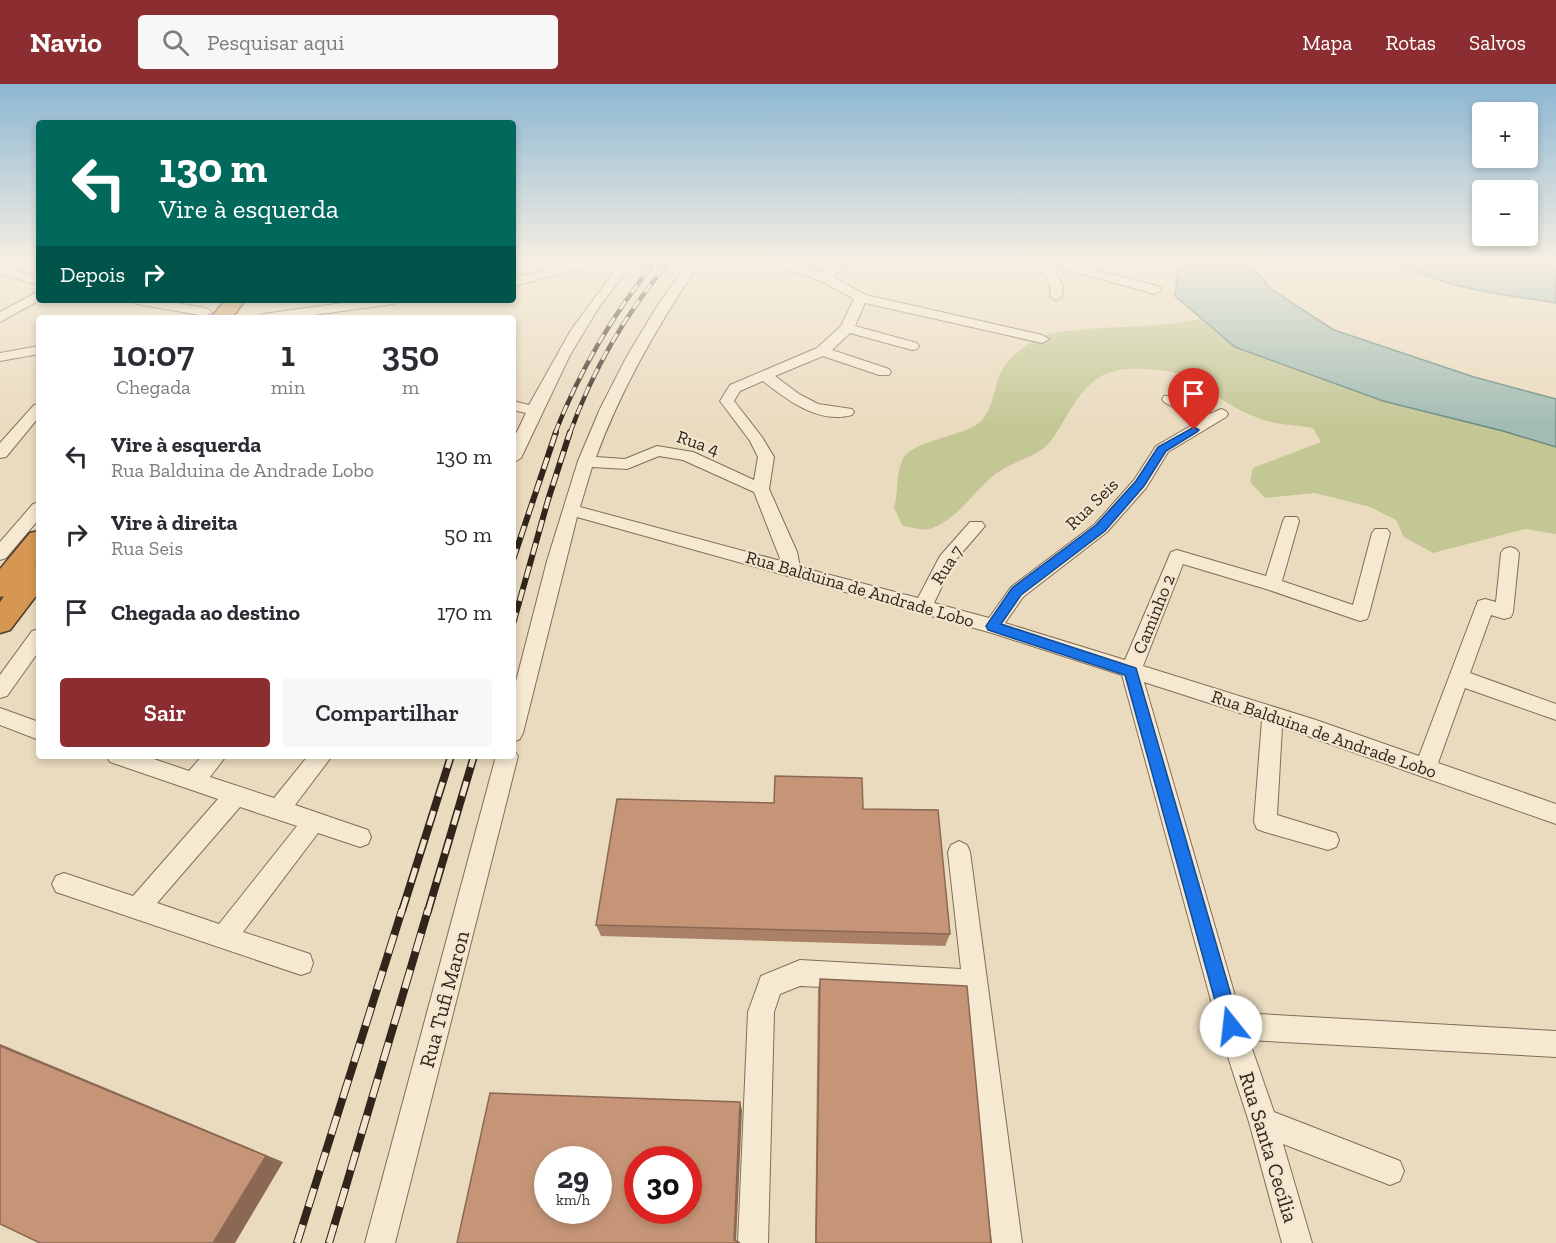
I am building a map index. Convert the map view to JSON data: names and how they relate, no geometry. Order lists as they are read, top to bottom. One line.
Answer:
{"streets":{"street":["Rua 4","Rua Seis","Rua 7","Rua Balduina de Andrade Lobo","Caminho 2","Rua Tufi Maron","Rua Santa Cecília"]},"crossings":[["Rua Seis","Rua Balduina de Andrade Lobo"],["Rua 7","Rua Balduina de Andrade Lobo"],["Rua Balduina de Andrade Lobo","Caminho 2"],["Rua Balduina de Andrade Lobo","Rua Santa Cecília"],["Caminho 2","Rua Santa Cecília"]],"page":{"header":"Navio","search":"Pesquisar aqui","nav":["Mapa","Rotas","Salvos"],"map_buttons":["+","−"],"turn":["130 m","Vire à esquerda"],"then":"Depois","eta":["10:07","Chegada","1","min","350","m"],"list":[{"name":"Vire à esquerda","note":"Rua Balduina de Andrade Lobo","value":"130 m"},{"name":"Vire à direita","note":"Rua Seis","value":"50 m"},{"name":"Chegada ao destino","value":"170 m"}],"buttons":["Sair","Compartilhar"],"speed":"29 km/h","limit":"30"}}
